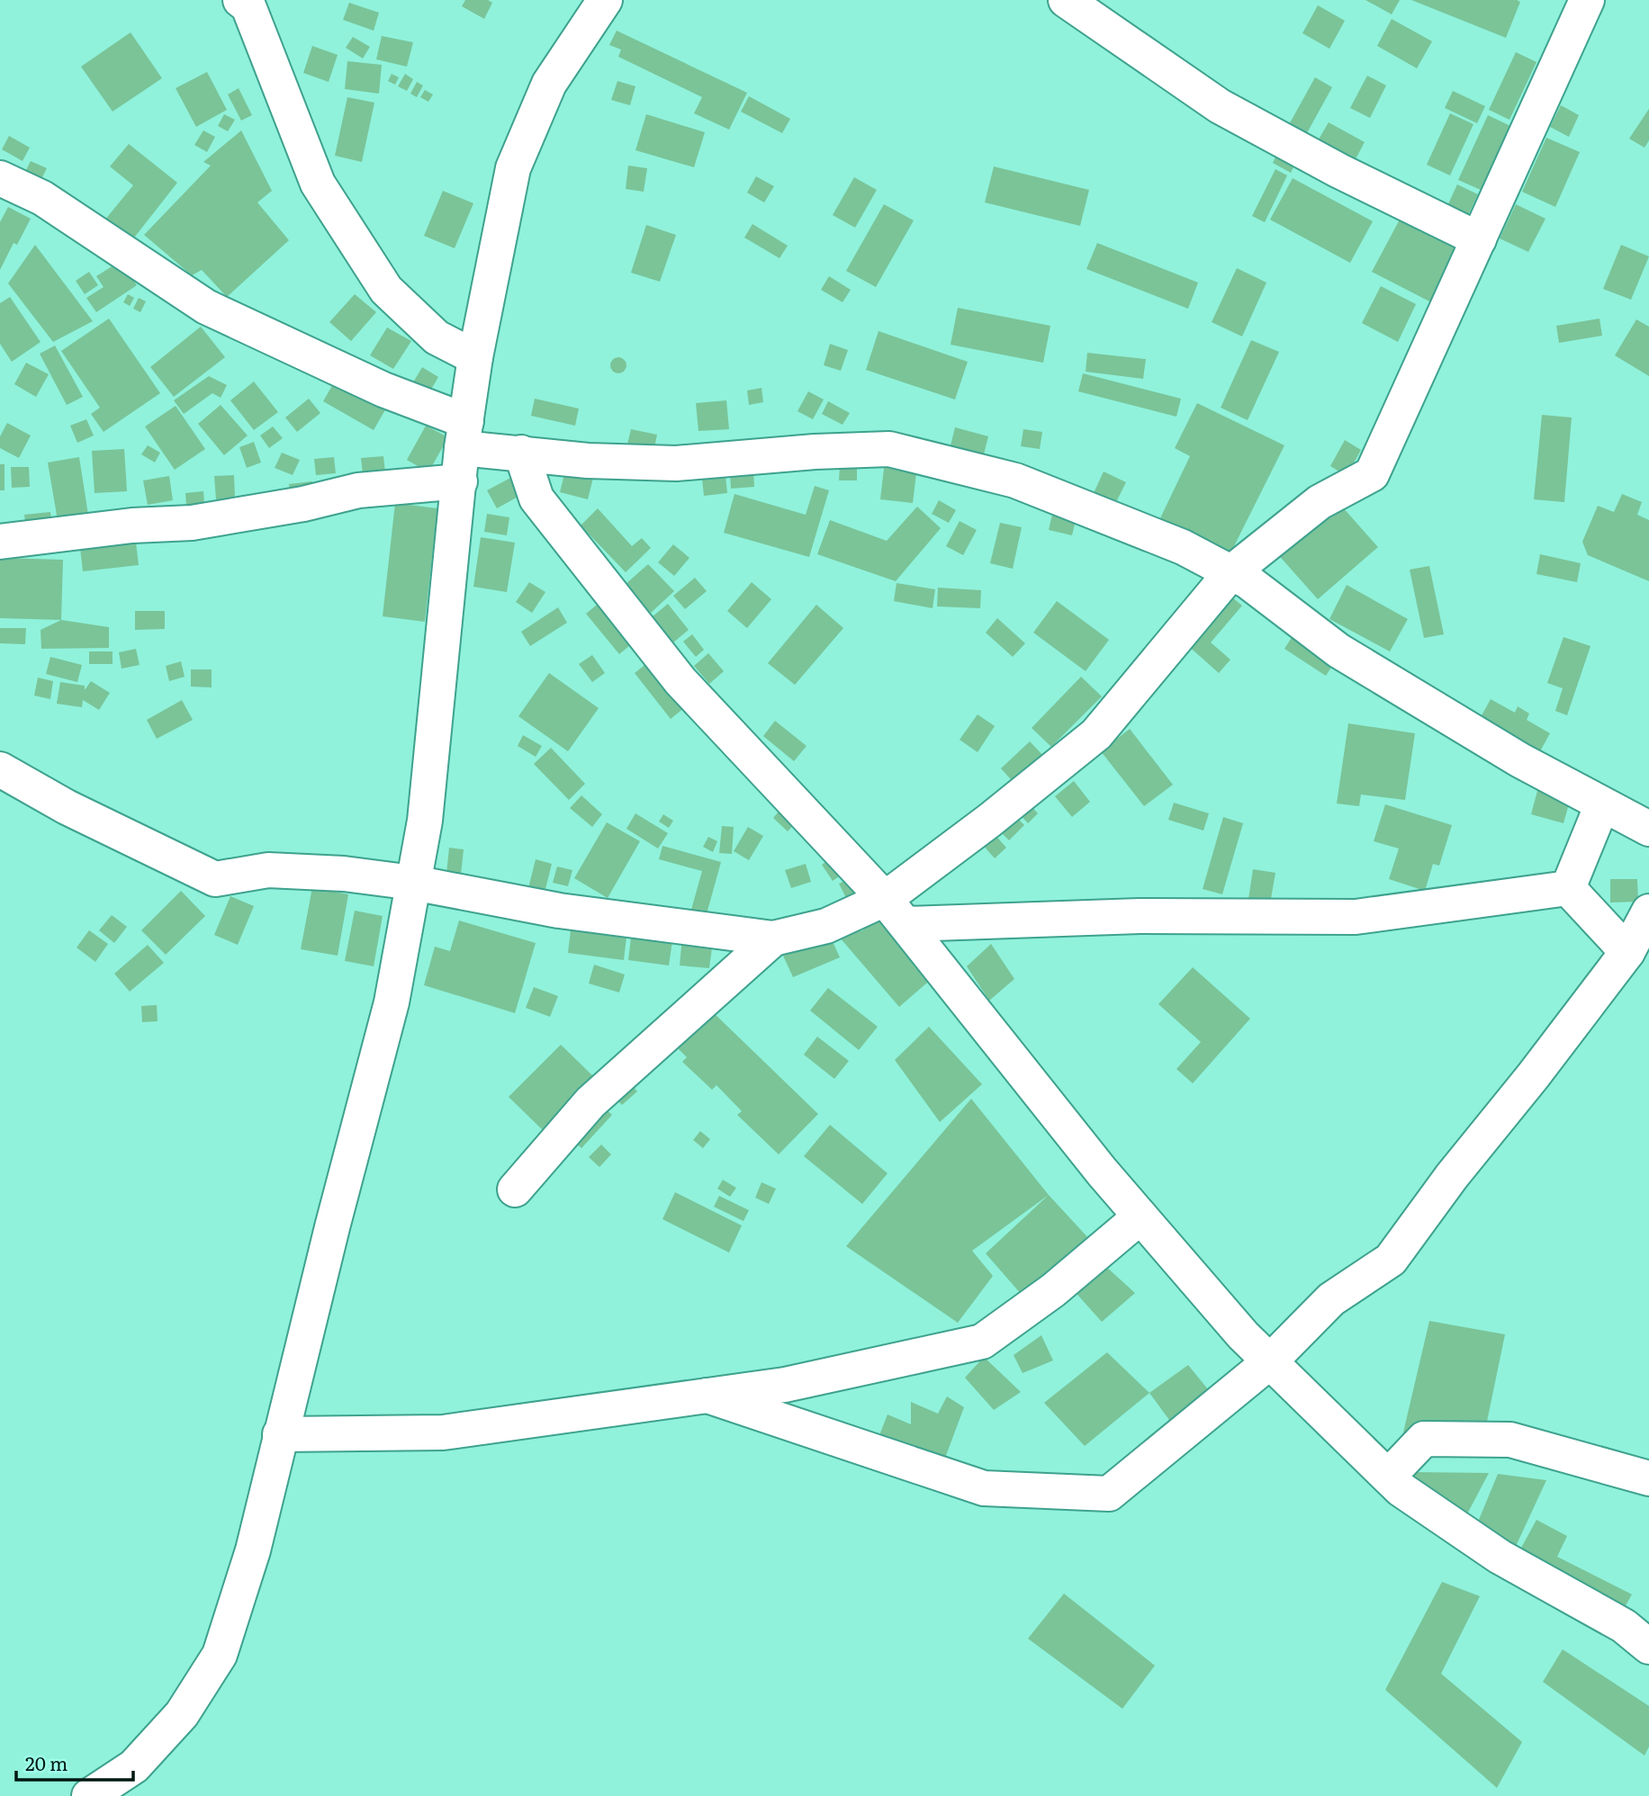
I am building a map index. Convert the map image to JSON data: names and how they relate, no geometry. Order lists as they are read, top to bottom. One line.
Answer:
{"scale_bar":"20 m"}
